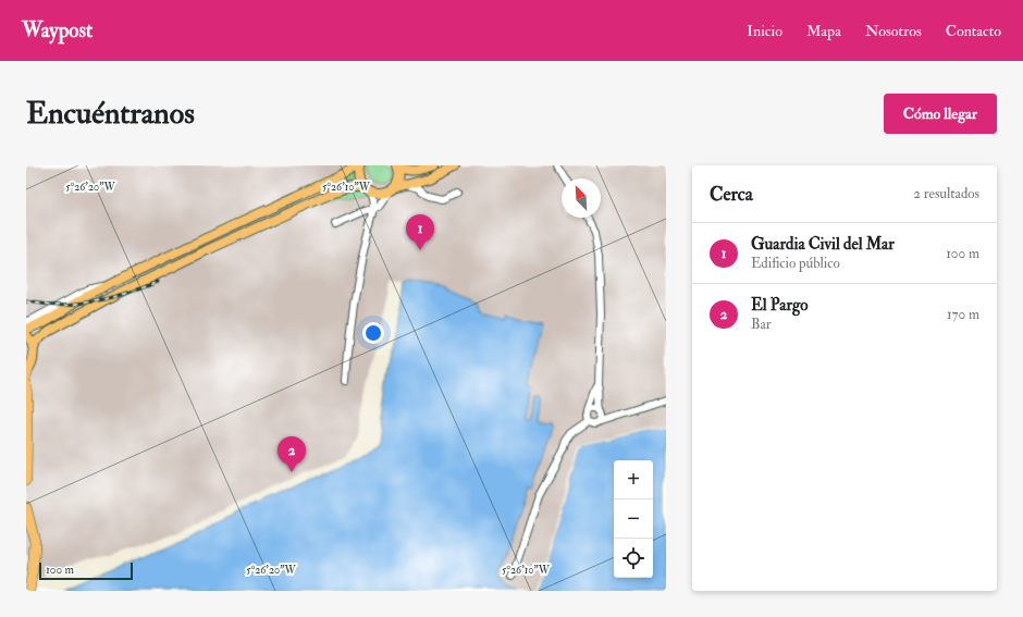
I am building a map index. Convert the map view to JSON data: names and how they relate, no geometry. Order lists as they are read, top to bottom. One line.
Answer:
{"scale_bar":"100 m","north":"top left","page":{"header":"Waypost","nav":["Inicio","Mapa","Nosotros","Contacto"],"buttons":"Cómo llegar","title":"Encuéntranos","heading":["Cerca","2 resultados"],"pins":["1","2"],"list":[{"mark":"1","name":"Guardia Civil del Mar","note":"Edificio público","value":"100 m"},{"mark":"2","name":"El Pargo","note":"Bar","value":"170 m"}],"map_buttons":["+","−"],"scale":"100 m"},"coordinates":["5°26'20\"W","5°26'10\"W"]}
